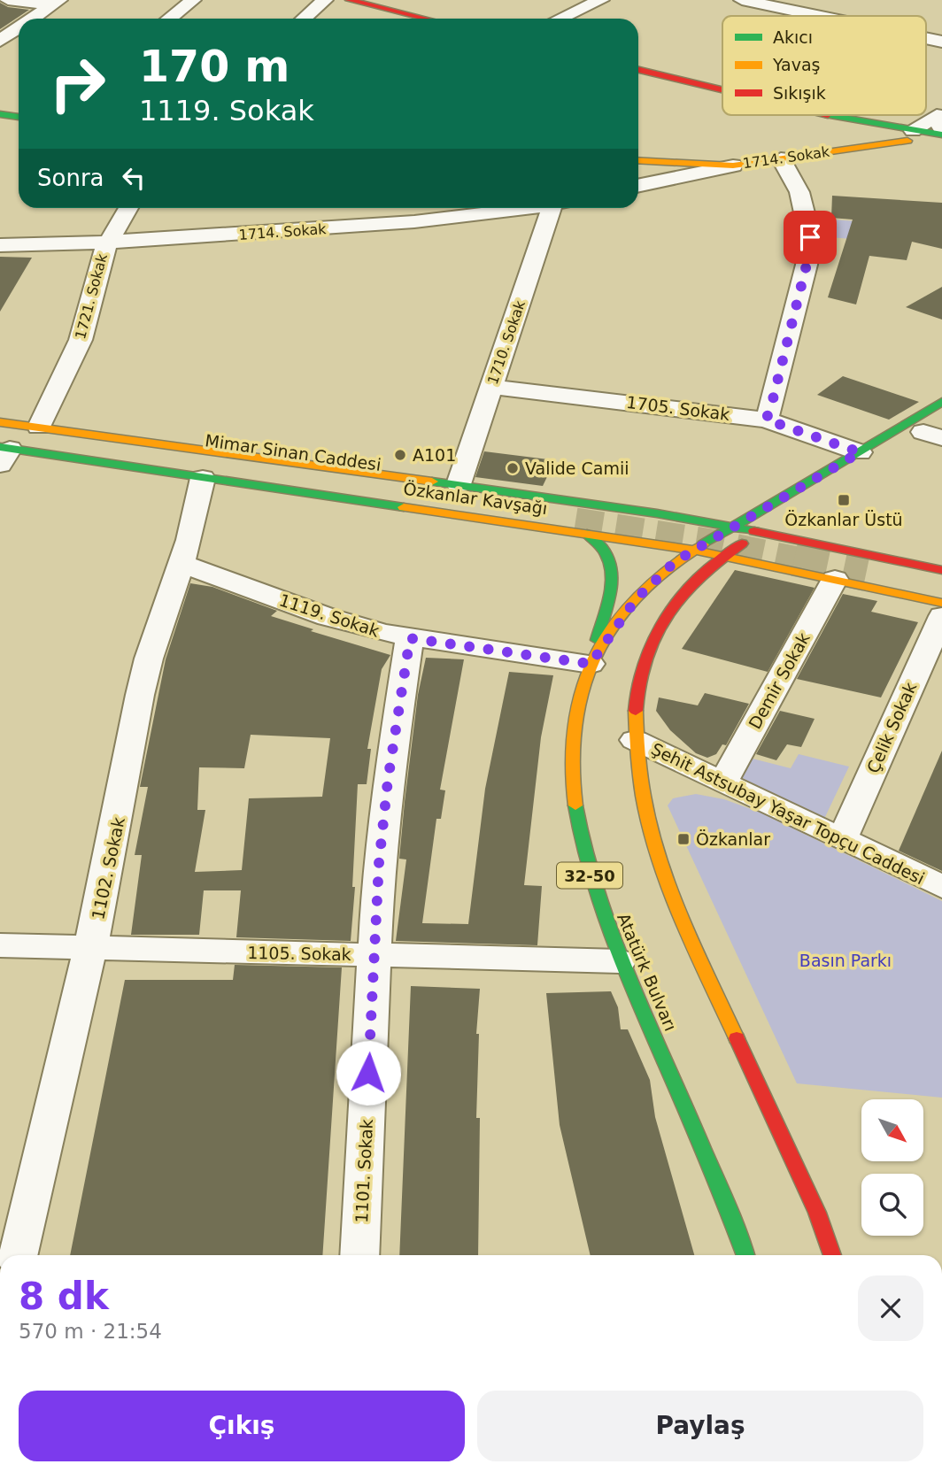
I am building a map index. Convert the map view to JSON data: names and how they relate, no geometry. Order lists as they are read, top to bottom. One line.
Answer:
{"streets":{"main road":["1714. Sokak","Mimar Sinan Caddesi","Özkanlar Kavşağı","32-50","Atatürk Bulvarı"],"street":["1721. Sokak","1710. Sokak","1705. Sokak","1119. Sokak","Demir Sokak","Çelik Sokak","Şehit Astsubay Yaşar Topçu Caddesi","1102. Sokak","1105. Sokak","1101. Sokak"]},"crossings":[["1714. Sokak","1721. Sokak"],["1721. Sokak","Özkanlar Kavşağı"],["1710. Sokak","1705. Sokak"],["1710. Sokak","Özkanlar Kavşağı"],["1705. Sokak","32-50"],["Mimar Sinan Caddesi","Özkanlar Kavşağı"],["Özkanlar Kavşağı","Demir Sokak"],["Özkanlar Kavşağı","1102. Sokak"],["Özkanlar Kavşağı","32-50"],["Özkanlar Kavşağı","Atatürk Bulvarı"],["1119. Sokak","1102. Sokak"],["1119. Sokak","Atatürk Bulvarı"],["1119. Sokak","1101. Sokak"],["Demir Sokak","Şehit Astsubay Yaşar Topçu Caddesi"],["Çelik Sokak","Şehit Astsubay Yaşar Topçu Caddesi"],["1102. Sokak","1105. Sokak"],["32-50","Atatürk Bulvarı"],["1105. Sokak","Atatürk Bulvarı"],["1105. Sokak","1101. Sokak"]],"parks":["Basın Parkı"],"places":{"other":["A101","Valide Camii"],"transit":["Özkanlar Üstü","Özkanlar"]},"legend":["Akıcı","Yavaş","Sıkışık"],"north":"bottom right","page":{"turn":["170 m","1119. Sokak"],"then":"Sonra","heading":["8 dk","570 m · 21:54"],"buttons":["Çıkış","Paylaş"]}}
